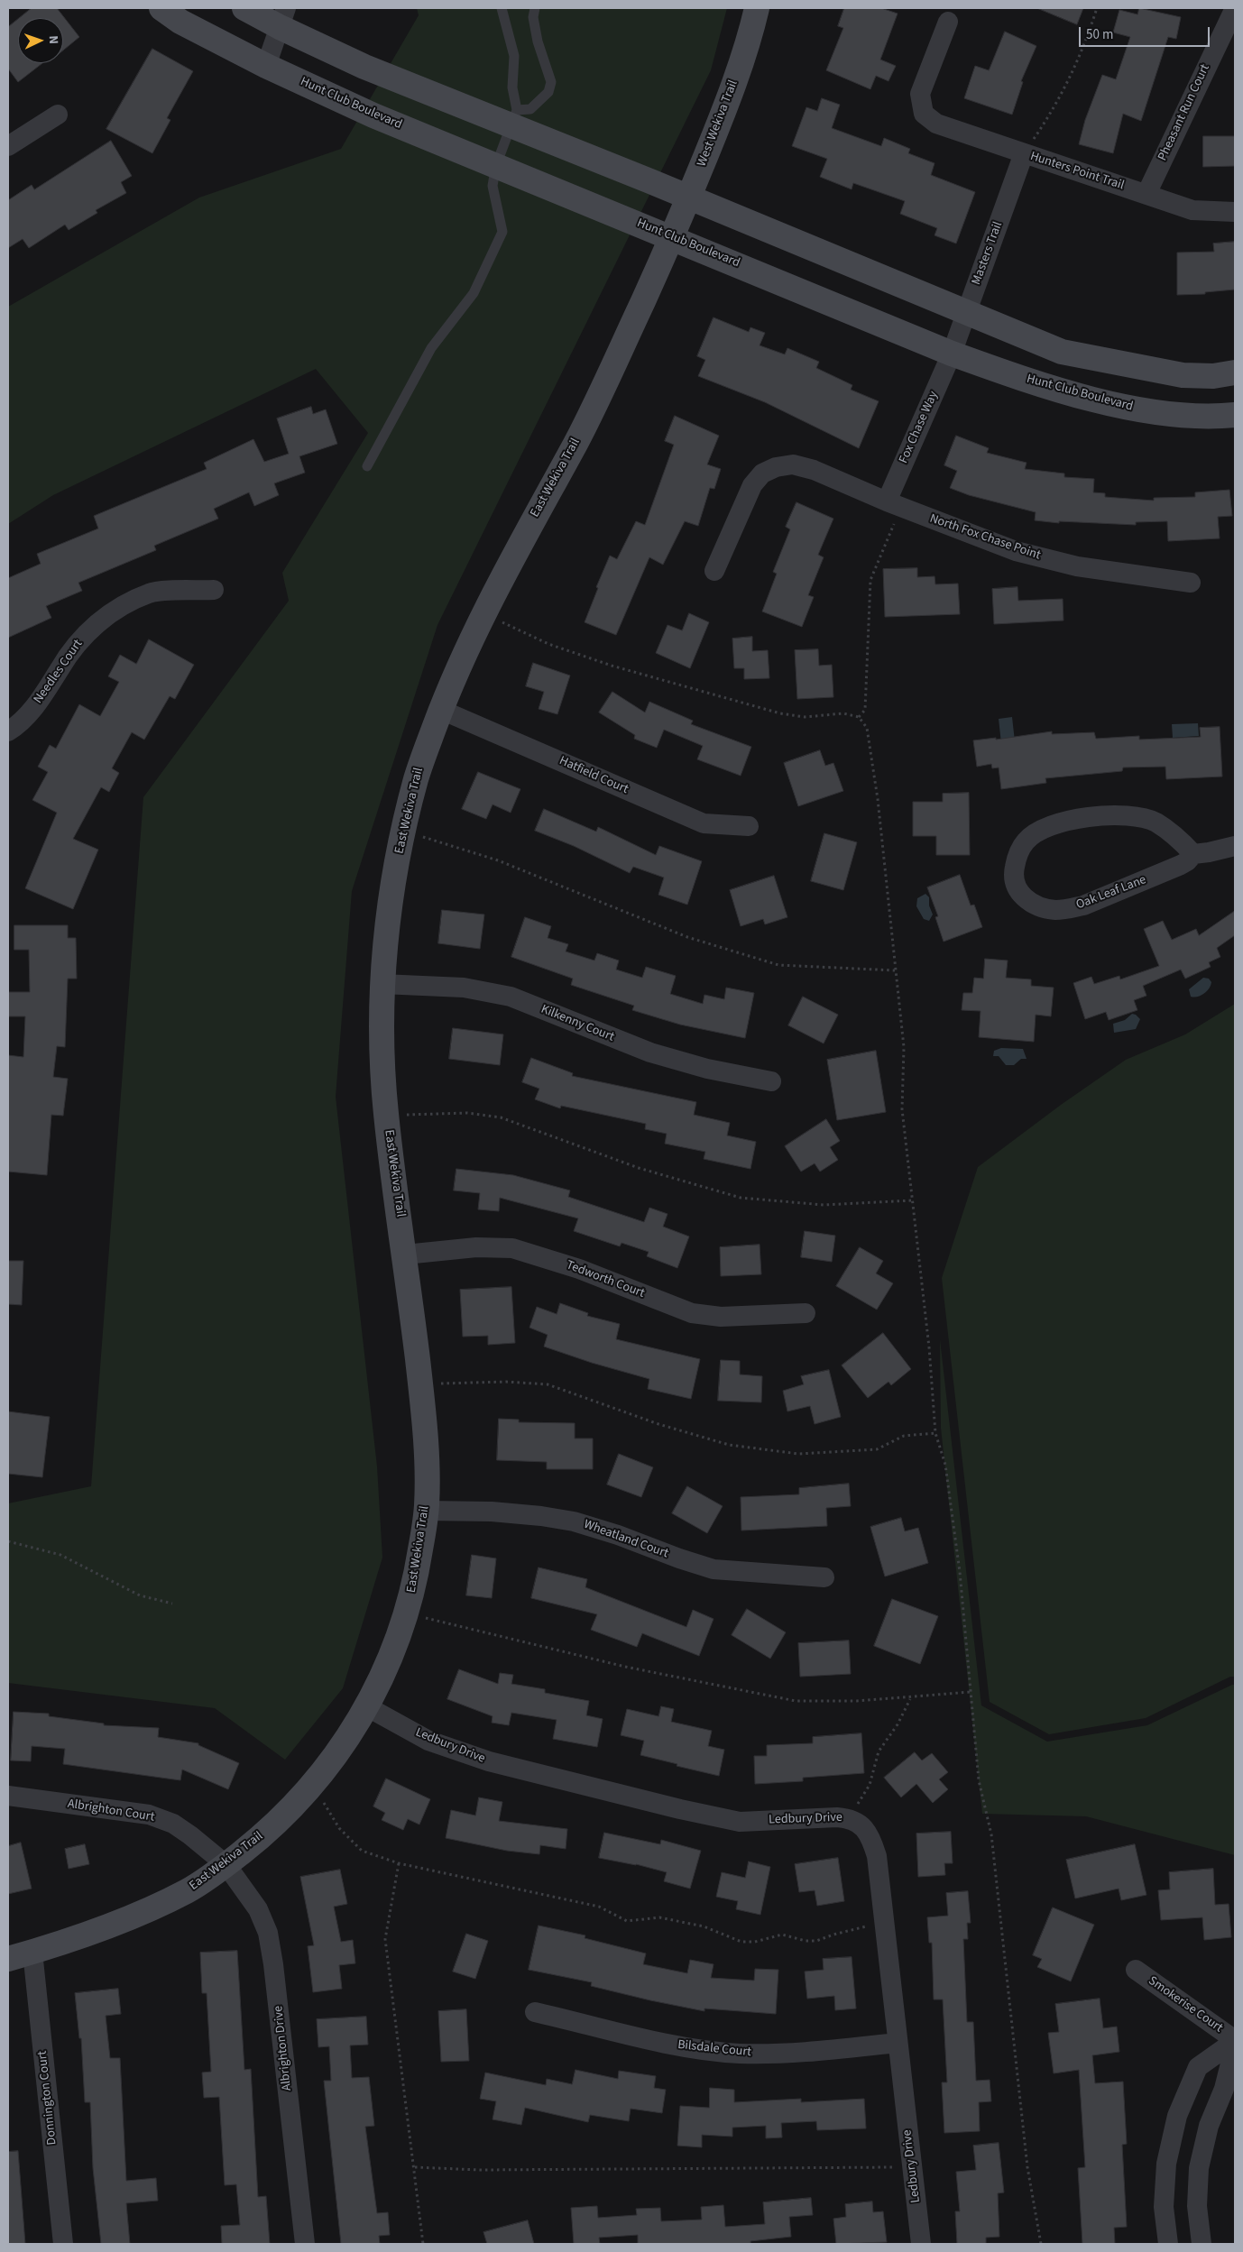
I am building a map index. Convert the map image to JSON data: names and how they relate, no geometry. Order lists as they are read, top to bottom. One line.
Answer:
{"streets":{"street":["Hunt Club Boulevard","Pheasant Run Court","West Wekiva Trail","Hunters Point Trail","Masters Trail","Fox Chase Way","East Wekiva Trail","North Fox Chase Point","Needles Court","Hatfield Court","Oak Leaf Lane","Kilkenny Court","Tedworth Court","Wheatland Court","Ledbury Drive","Albrighton Court","Smokerise Court","Albrighton Drive","Bilsdale Court","Donnington Court"]},"crossings":[["Hunt Club Boulevard","West Wekiva Trail"],["Hunt Club Boulevard","Masters Trail"],["Hunt Club Boulevard","Fox Chase Way"],["Hunt Club Boulevard","East Wekiva Trail"],["Pheasant Run Court","Hunters Point Trail"],["West Wekiva Trail","East Wekiva Trail"],["Hunters Point Trail","Masters Trail"],["Masters Trail","Fox Chase Way"],["Fox Chase Way","North Fox Chase Point"],["East Wekiva Trail","Hatfield Court"],["East Wekiva Trail","Kilkenny Court"],["East Wekiva Trail","Tedworth Court"],["East Wekiva Trail","Wheatland Court"],["East Wekiva Trail","Ledbury Drive"],["East Wekiva Trail","Albrighton Court"],["East Wekiva Trail","Albrighton Drive"],["East Wekiva Trail","Donnington Court"],["Ledbury Drive","Bilsdale Court"],["Albrighton Court","Albrighton Drive"]],"scale_bar":"50 m","north":"right"}
